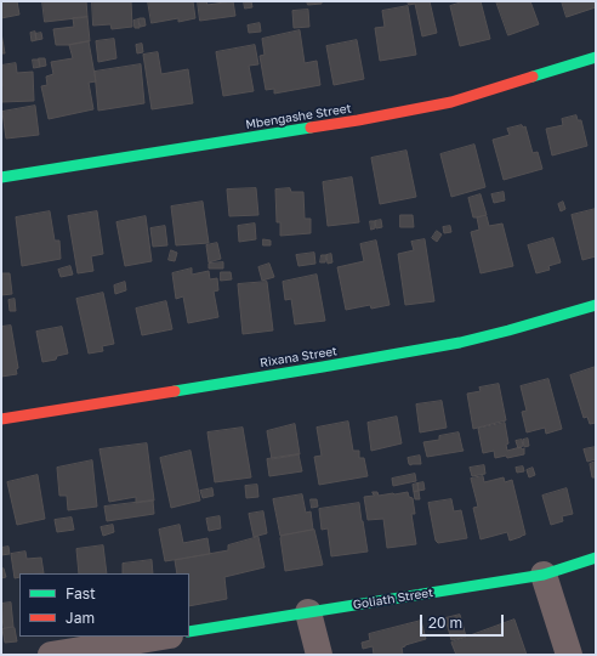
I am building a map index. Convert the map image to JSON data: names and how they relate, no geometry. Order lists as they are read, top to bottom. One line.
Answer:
{"streets":{"street":["Mbengashe Street","Rixana Street","Goliath Street"]},"legend":["Fast","Jam"],"scale_bar":"20 m"}
